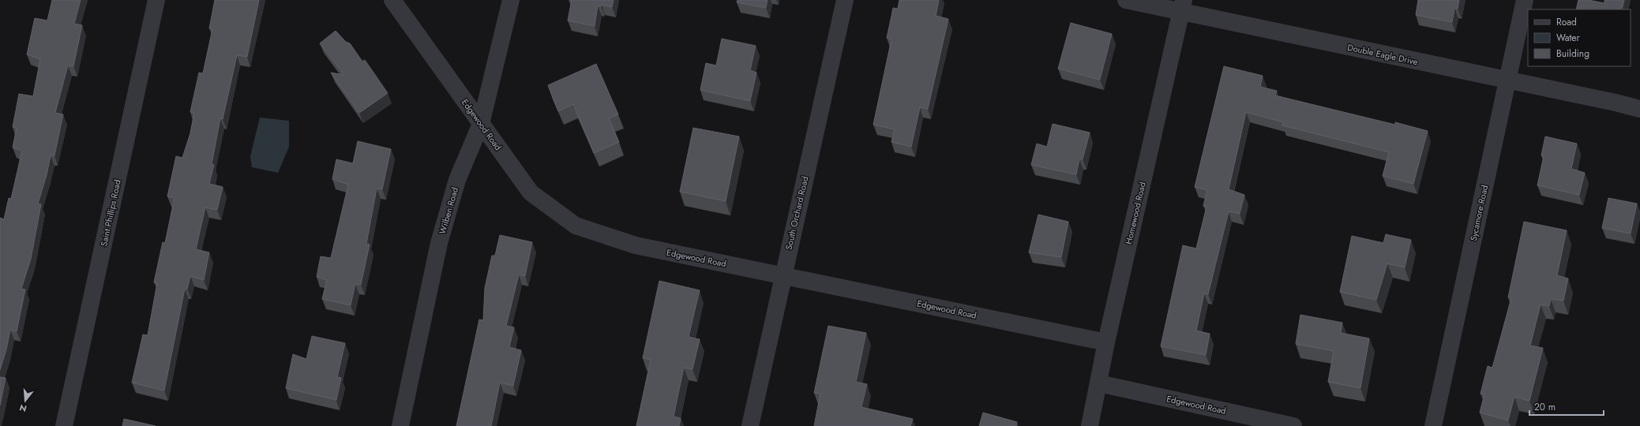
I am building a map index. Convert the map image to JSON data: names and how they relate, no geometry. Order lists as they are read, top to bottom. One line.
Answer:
{"streets":{"street":["Double Eagle Drive","Edgewood Road","Wilben Road","Saint Phillips Road","South Orchard Road","Homewood Road","Sycamore Road"]},"crossings":[["Double Eagle Drive","Homewood Road"],["Double Eagle Drive","Sycamore Road"],["Edgewood Road","Wilben Road"],["Edgewood Road","South Orchard Road"],["Edgewood Road","Homewood Road"]],"legend":["Road","Water","Building"],"scale_bar":"20 m","north":"bottom"}
